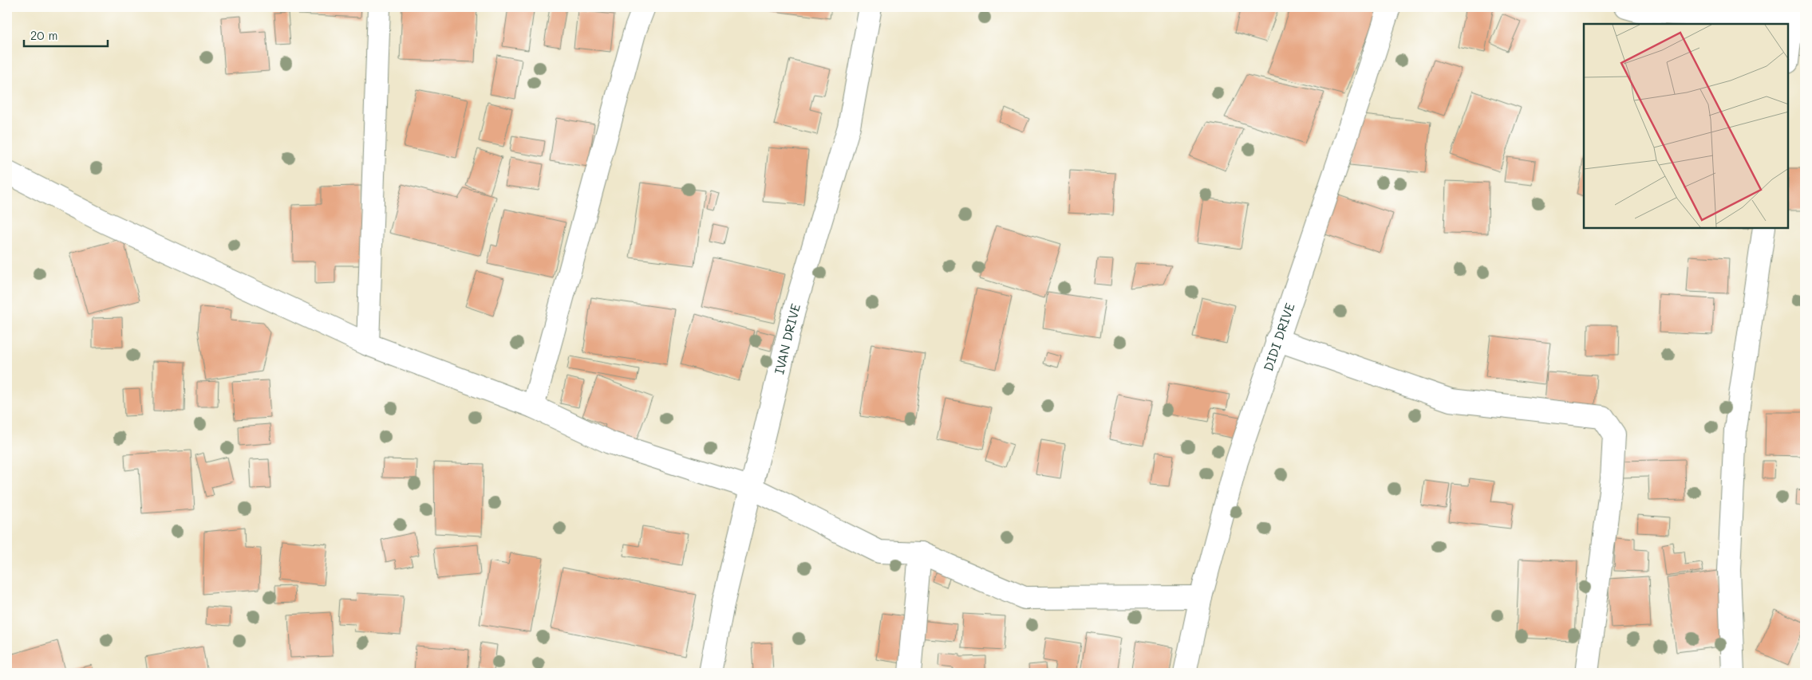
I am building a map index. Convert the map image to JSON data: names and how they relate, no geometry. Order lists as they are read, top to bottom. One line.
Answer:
{"streets":{"street":["DIDI DRIVE","IVAN DRIVE"]},"scale_bar":"20 m"}
